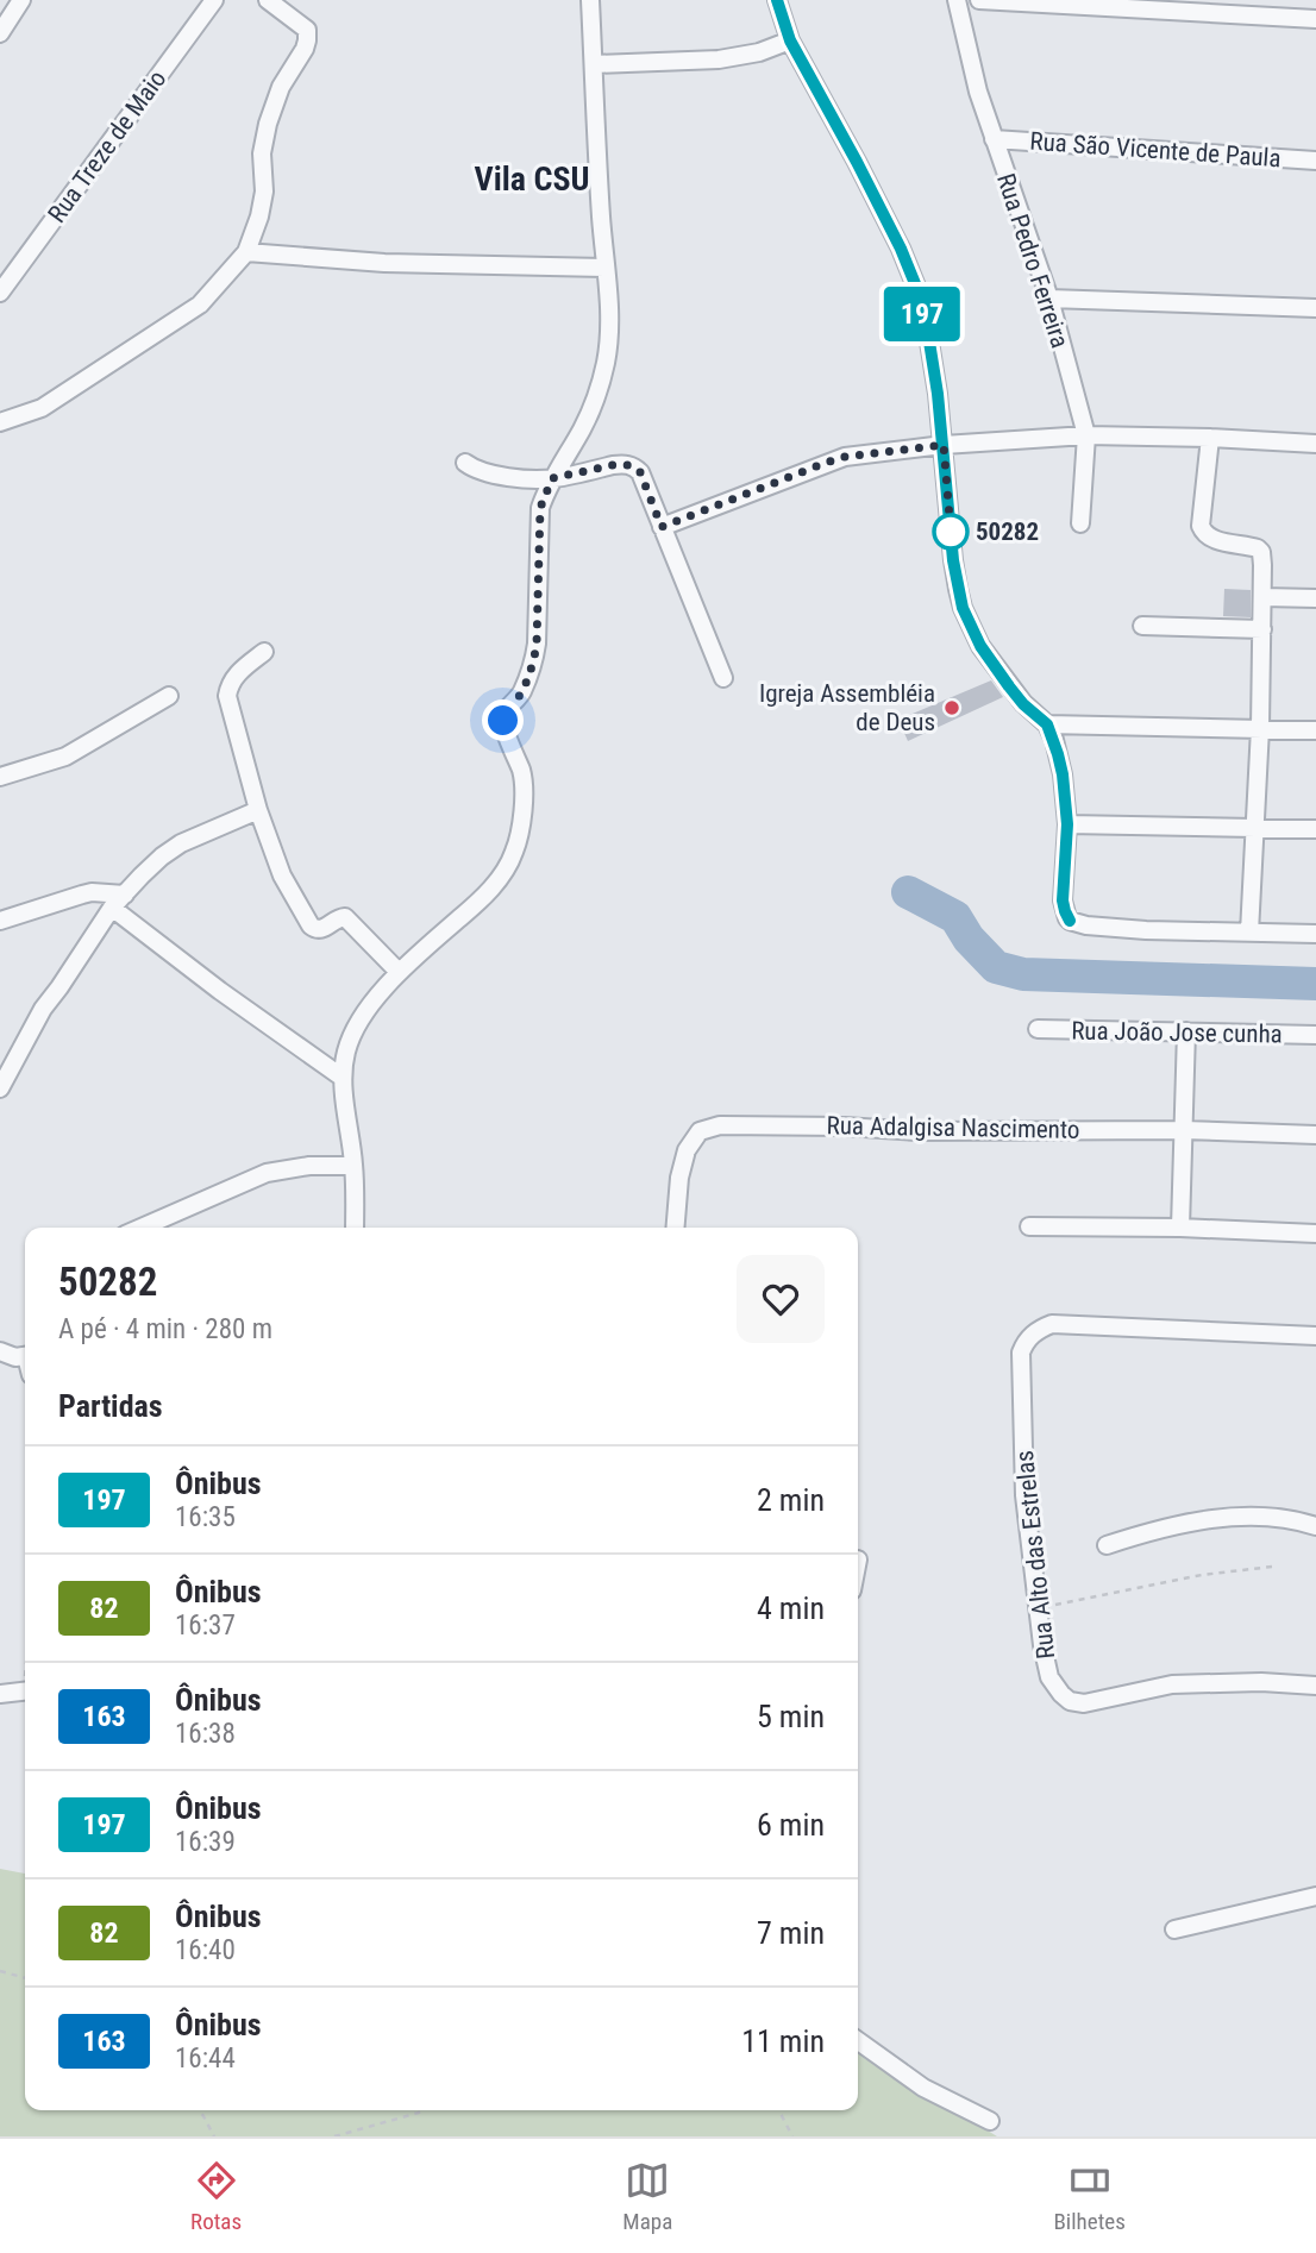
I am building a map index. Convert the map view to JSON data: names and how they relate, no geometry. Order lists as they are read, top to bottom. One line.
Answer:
{"streets":{"street":["Rua Treze de Maio","Rua São Vicente de Paula","Rua Pedro Ferreira","Rua João Jose cunha","Rua Adalgisa Nascimento","Rua Alto das Estrelas"]},"crossings":[["Rua São Vicente de Paula","Rua Pedro Ferreira"]],"districts":["Vila CSU"],"places":["50282","Igreja Assembléia de Deus"],"lines":["bus line 197"],"page":{"on_map":"197","heading":[["50282","A pé · 4 min · 280 m"],"Partidas"],"list":[{"mark":"197","name":"Ônibus","note":"16:35","value":"2 min"},{"mark":"82","name":"Ônibus","note":"16:37","value":"4 min"},{"mark":"163","name":"Ônibus","note":"16:38","value":"5 min"},{"mark":"197","name":"Ônibus","note":"16:39","value":"6 min"},{"mark":"82","name":"Ônibus","note":"16:40","value":"7 min"},{"mark":"163","name":"Ônibus","note":"16:44","value":"11 min"}],"tabs":["Rotas","Mapa","Bilhetes"]}}
